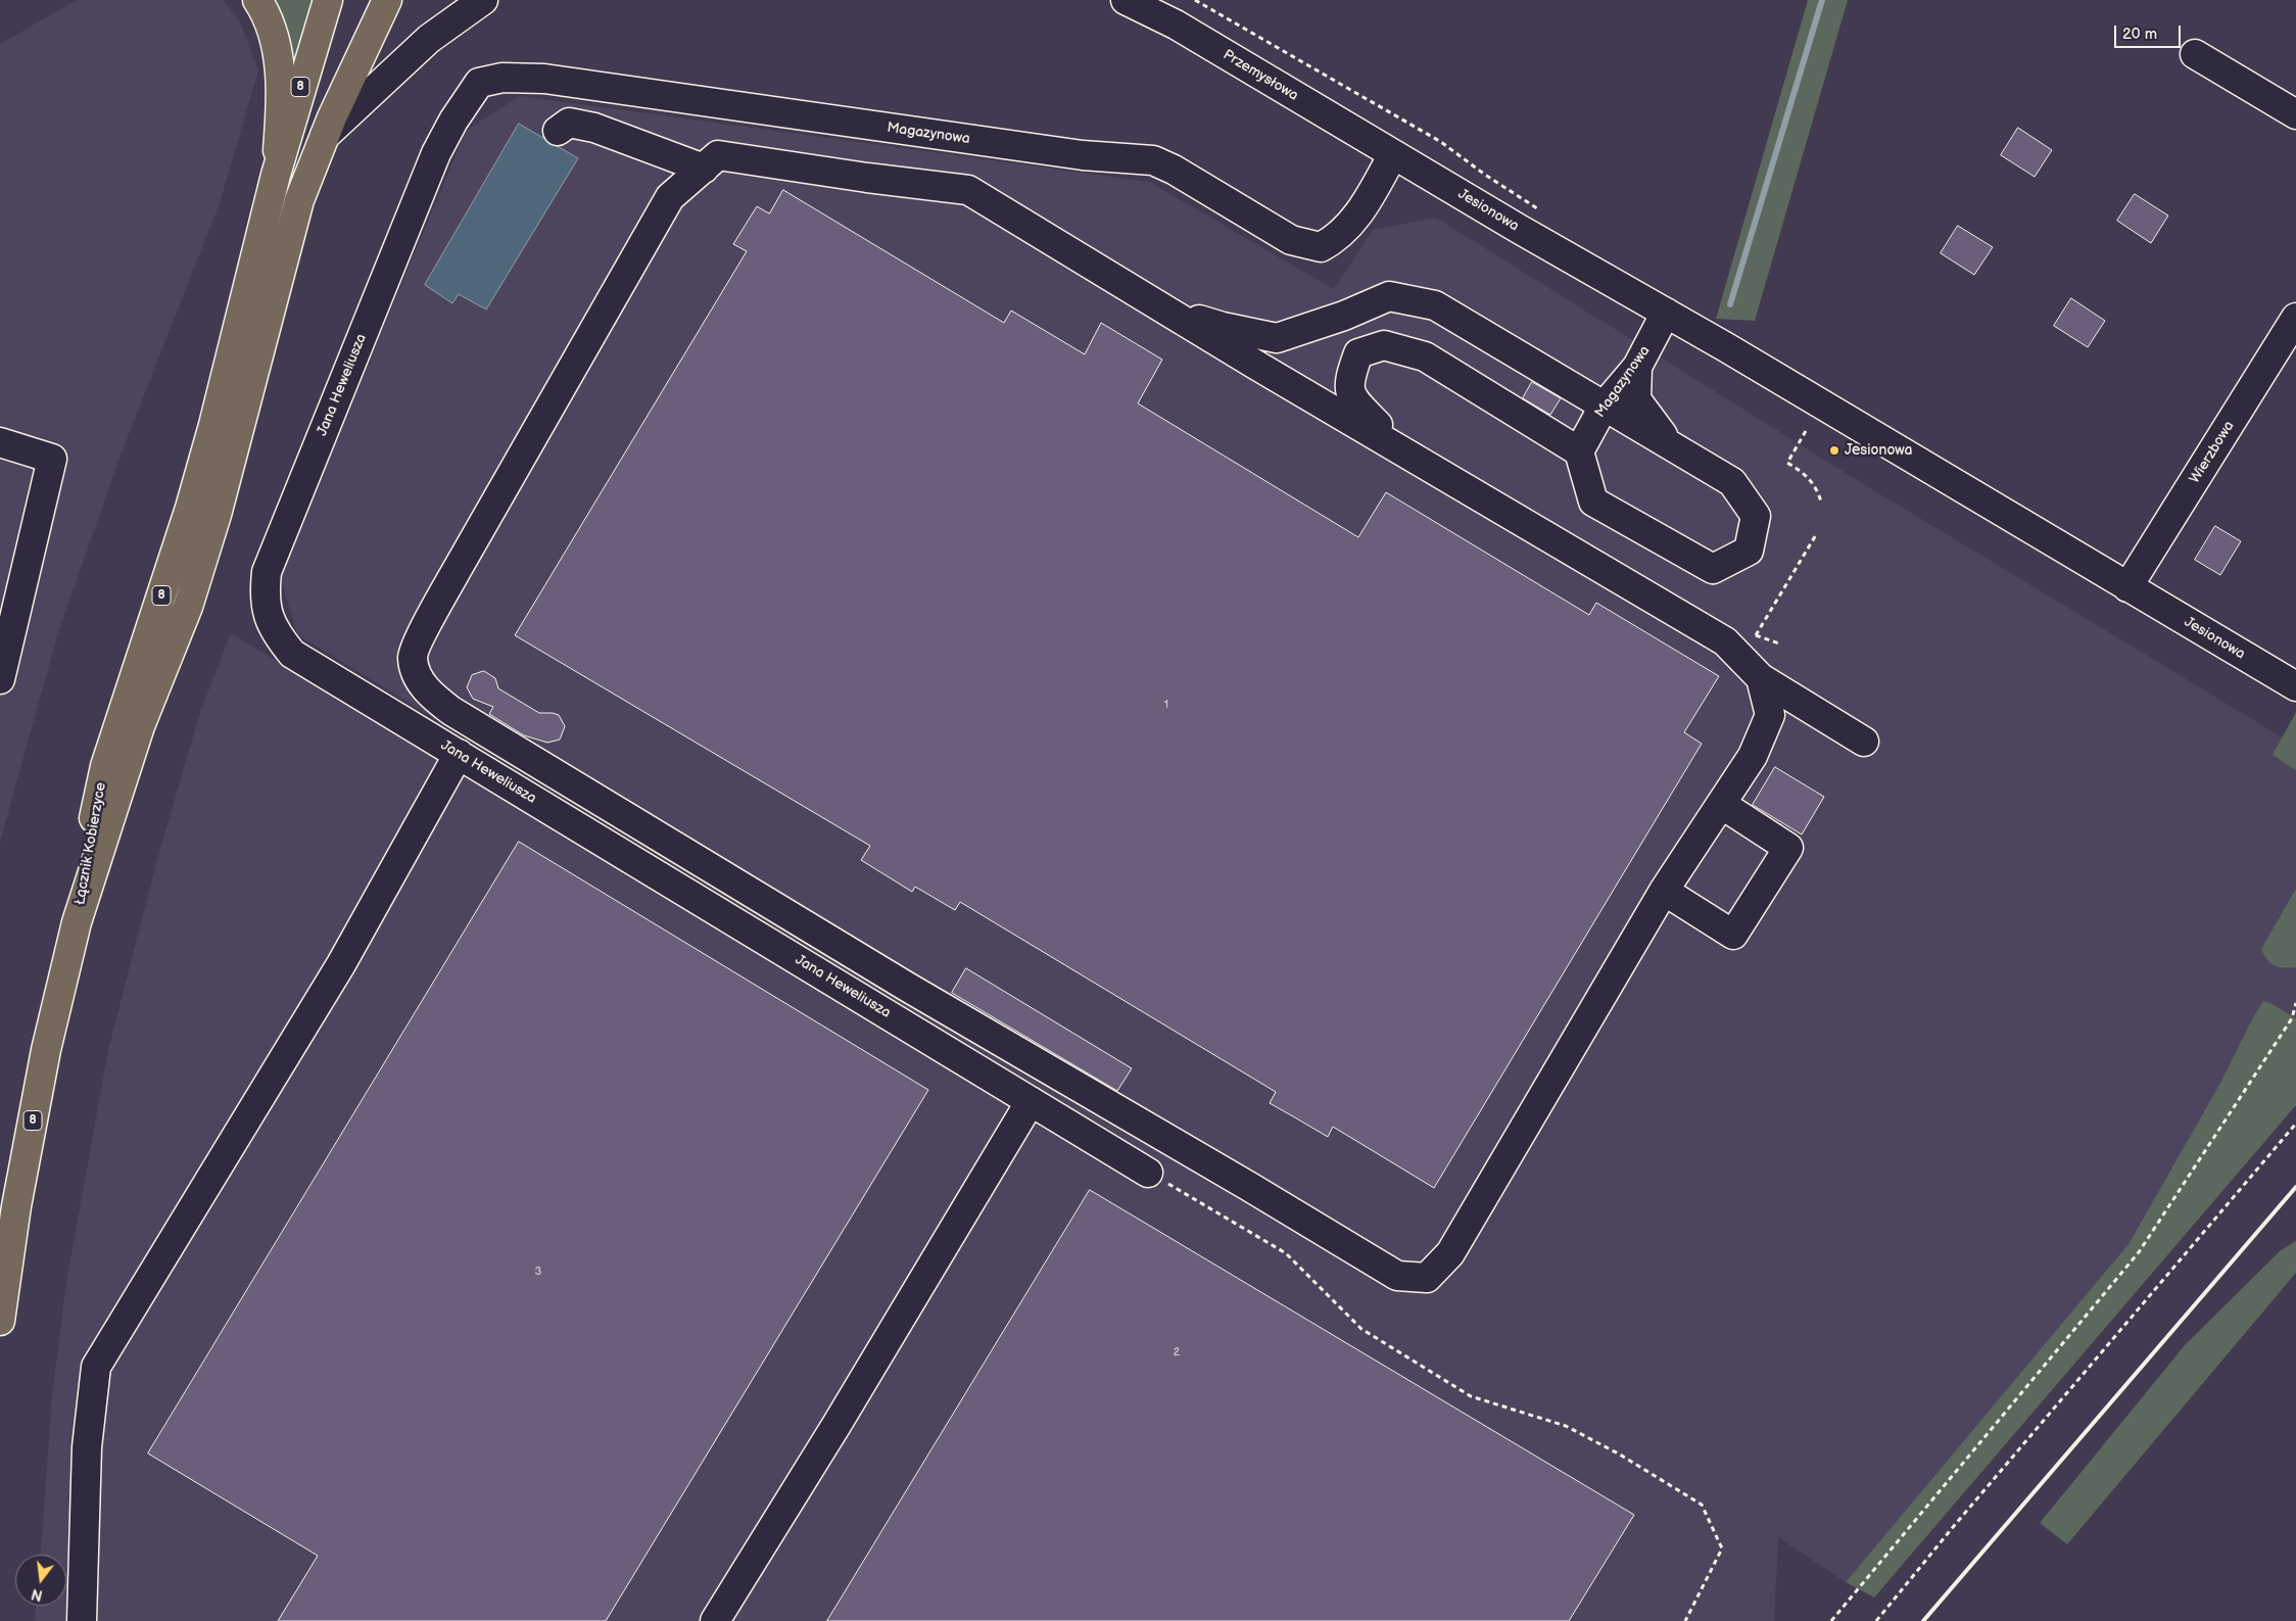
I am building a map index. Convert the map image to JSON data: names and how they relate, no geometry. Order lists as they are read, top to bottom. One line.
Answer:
{"streets":{"main road":["8","Łącznik Kobierzyce"],"street":["Przemysłowa","Magazynowa","Jesionowa","Jana Heweliusza","Wierzbowa"]},"crossings":[["Przemysłowa","Magazynowa"],["Przemysłowa","Jesionowa"],["8","Łącznik Kobierzyce"],["Magazynowa","Jesionowa"],["Magazynowa","Jana Heweliusza"],["Jesionowa","Wierzbowa"]],"places":["Jesionowa"],"house_numbers":["1","3","2"],"scale_bar":"20 m","north":"bottom"}
